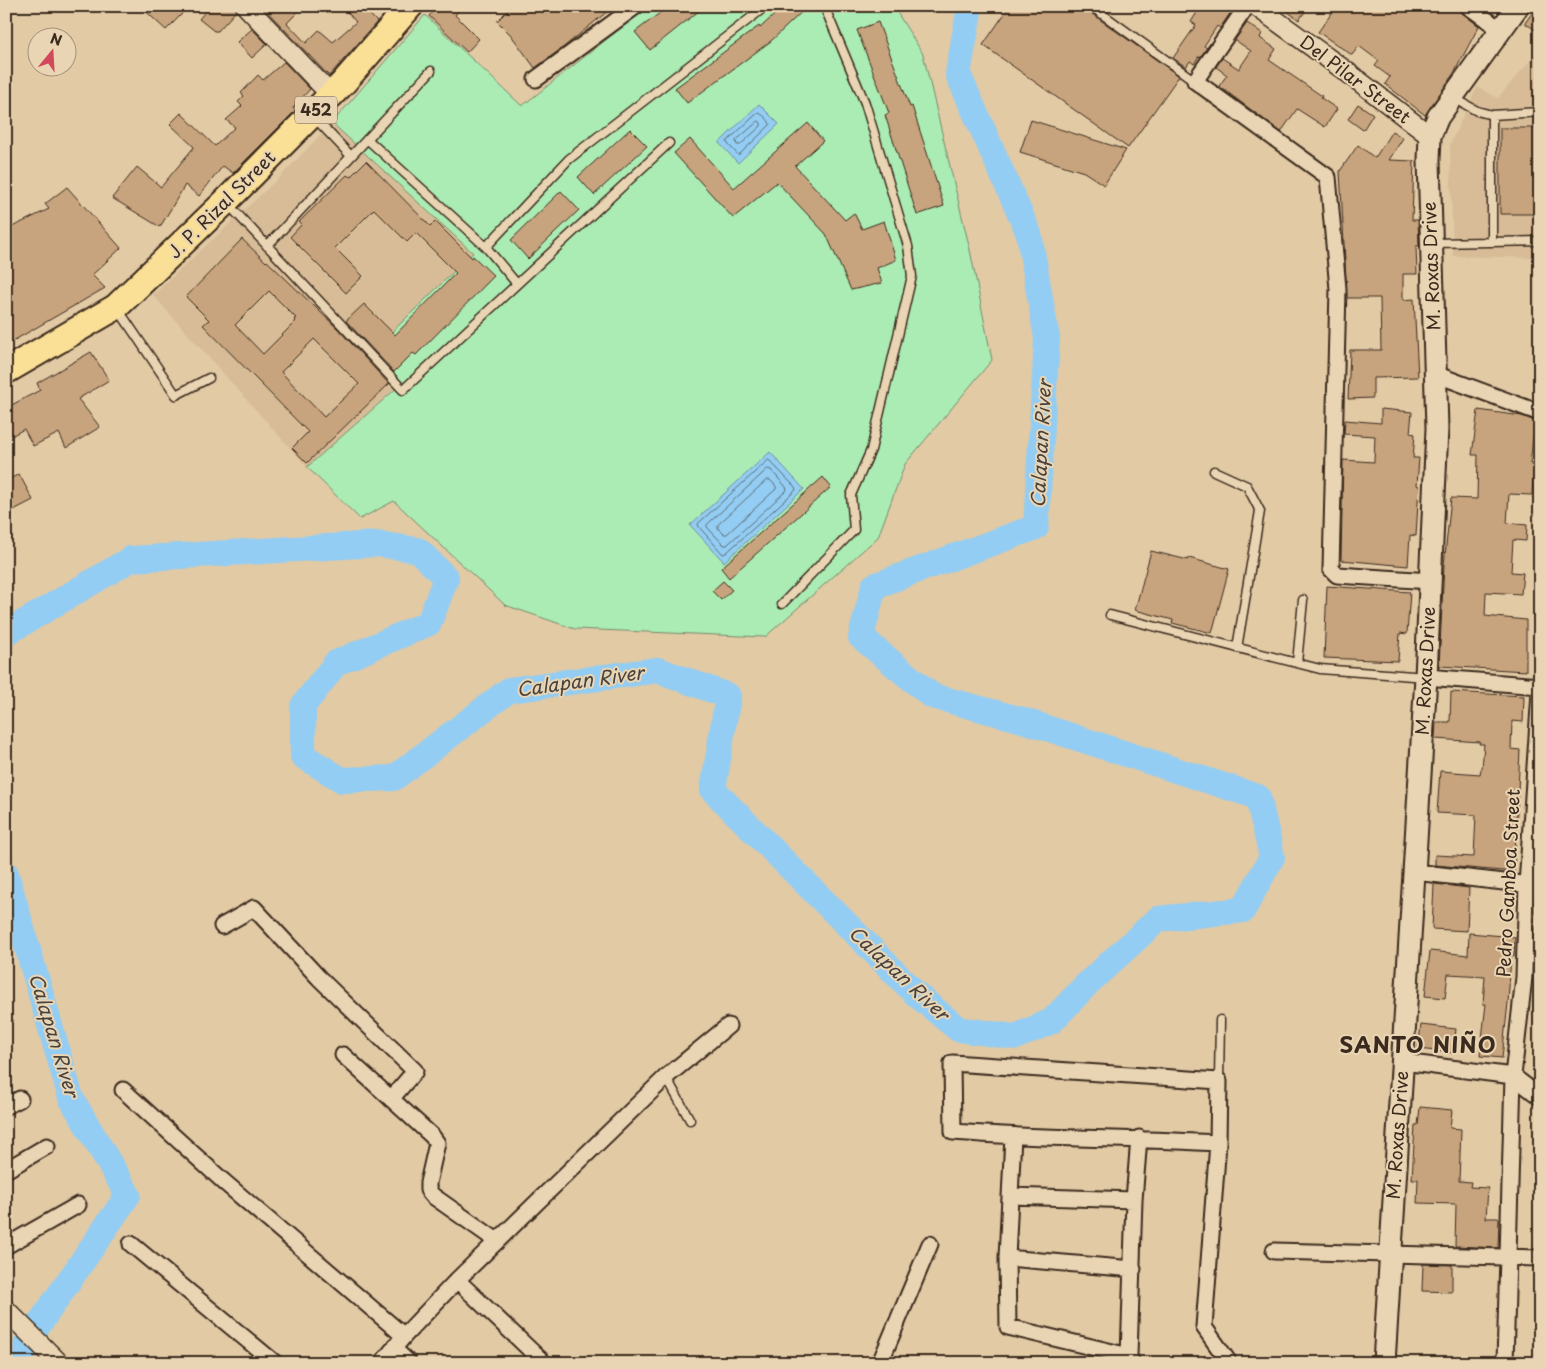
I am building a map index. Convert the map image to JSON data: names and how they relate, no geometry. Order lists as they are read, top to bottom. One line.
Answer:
{"streets":{"highway":["452","J. P. Rizal Street"],"main road":["M. Roxas Drive"],"street":["Del Pilar Street","Pedro Gamboa Street"]},"crossings":[["Del Pilar Street","M. Roxas Drive"]],"districts":["SANTO NIÑO"],"water":["Calapan River"],"north":"top"}
